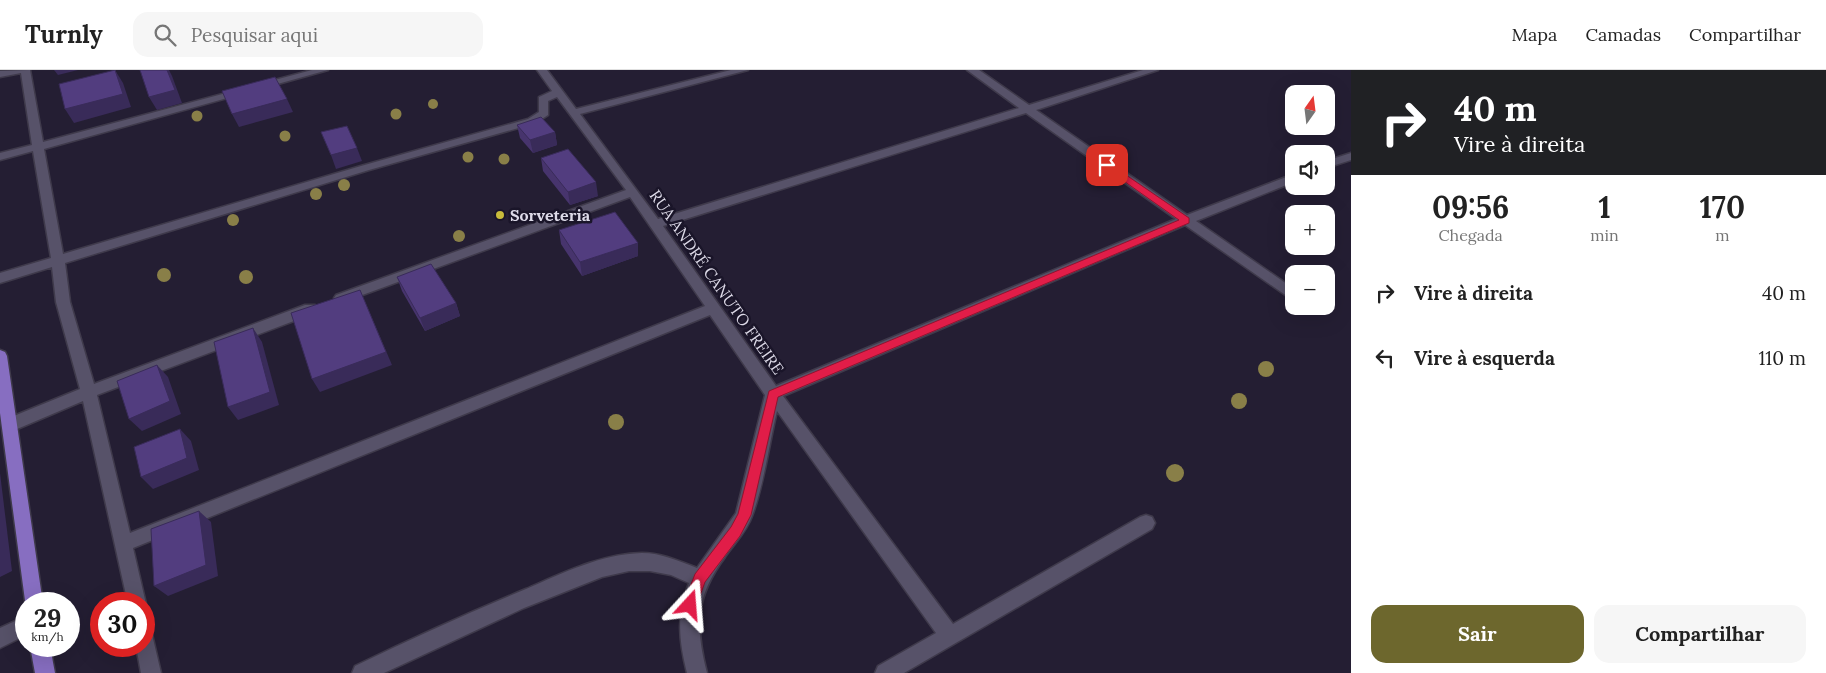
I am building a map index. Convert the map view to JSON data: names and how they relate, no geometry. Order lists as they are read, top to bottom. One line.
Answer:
{"streets":{"street":["RUA ANDRÉ CANUTO FREIRE"]},"places":["Sorveteria"],"north":"top","page":{"header":"Turnly","search":"Pesquisar aqui","nav":["Mapa","Camadas","Compartilhar"],"turn":["40 m","Vire à direita"],"map_buttons":["+","−"],"eta":["09:56","Chegada","1","min","170","m"],"list":[{"name":"Vire à direita","value":"40 m"},{"name":"Vire à esquerda","value":"110 m"}],"speed":"29 km/h","limit":"30","buttons":["Sair","Compartilhar"]}}
